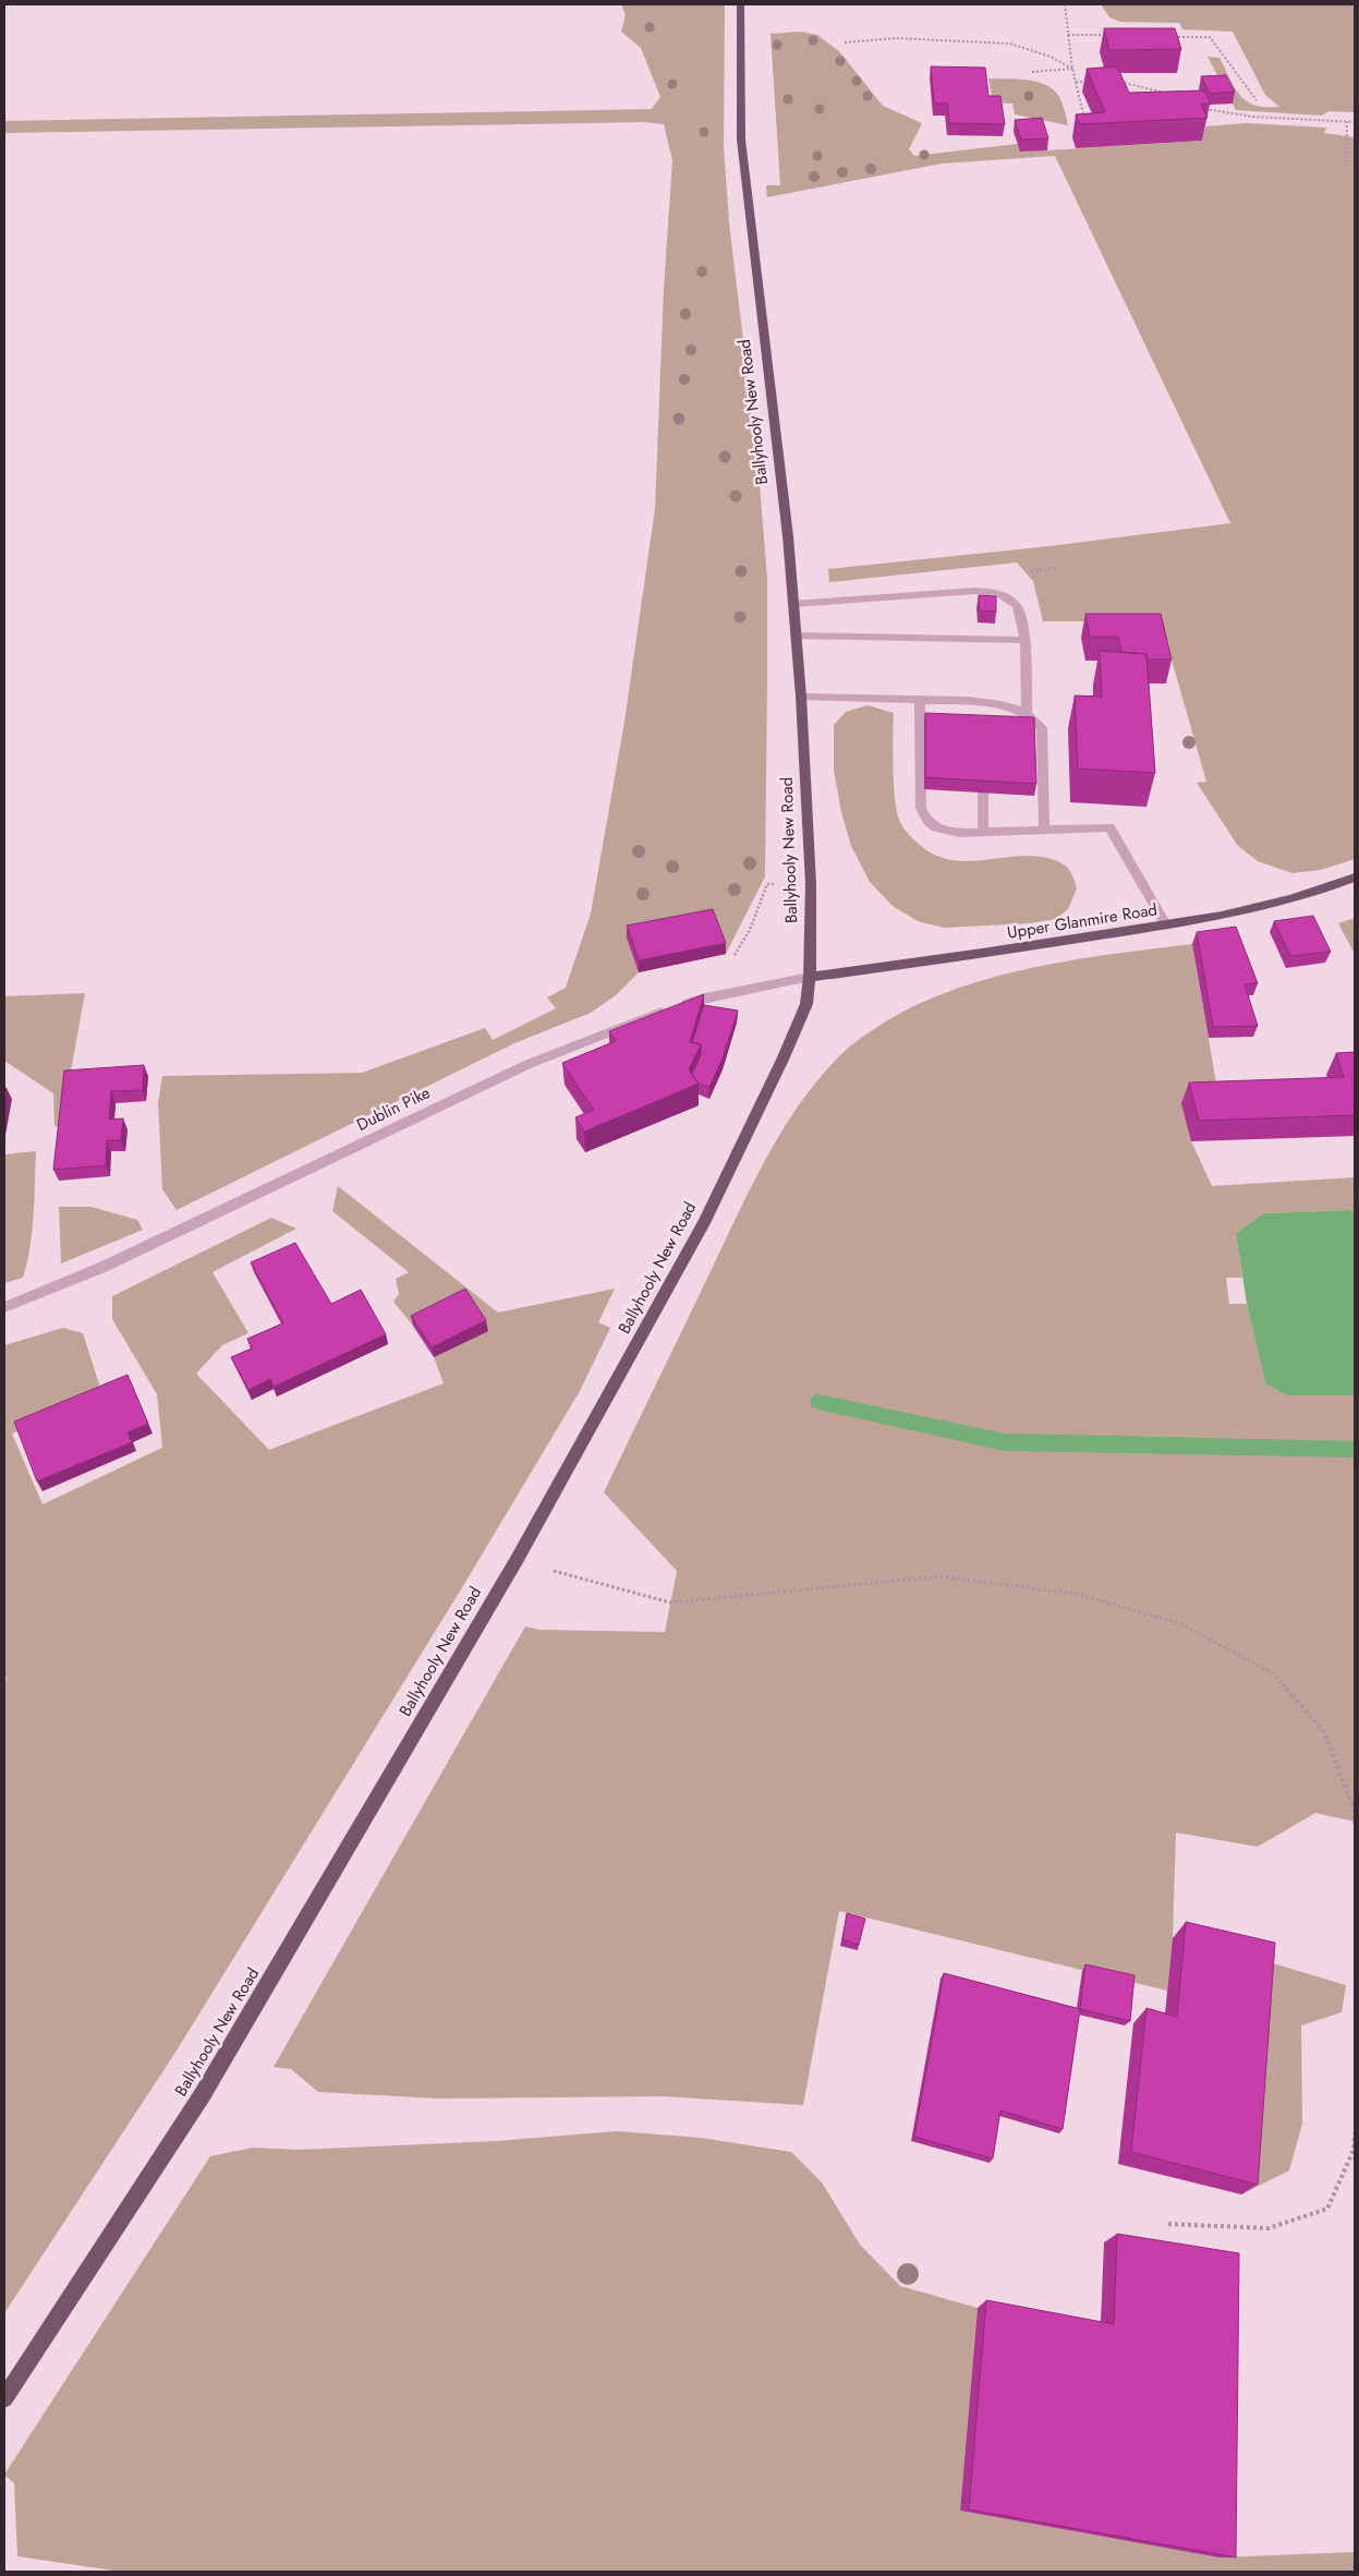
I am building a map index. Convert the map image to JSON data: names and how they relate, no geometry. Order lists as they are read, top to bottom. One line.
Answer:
{"streets":{"main road":["Ballyhooly New Road","Upper Glanmire Road"],"street":["Dublin Pike"]},"crossings":[["Ballyhooly New Road","Upper Glanmire Road"],["Ballyhooly New Road","Dublin Pike"],["Upper Glanmire Road","Dublin Pike"]]}
